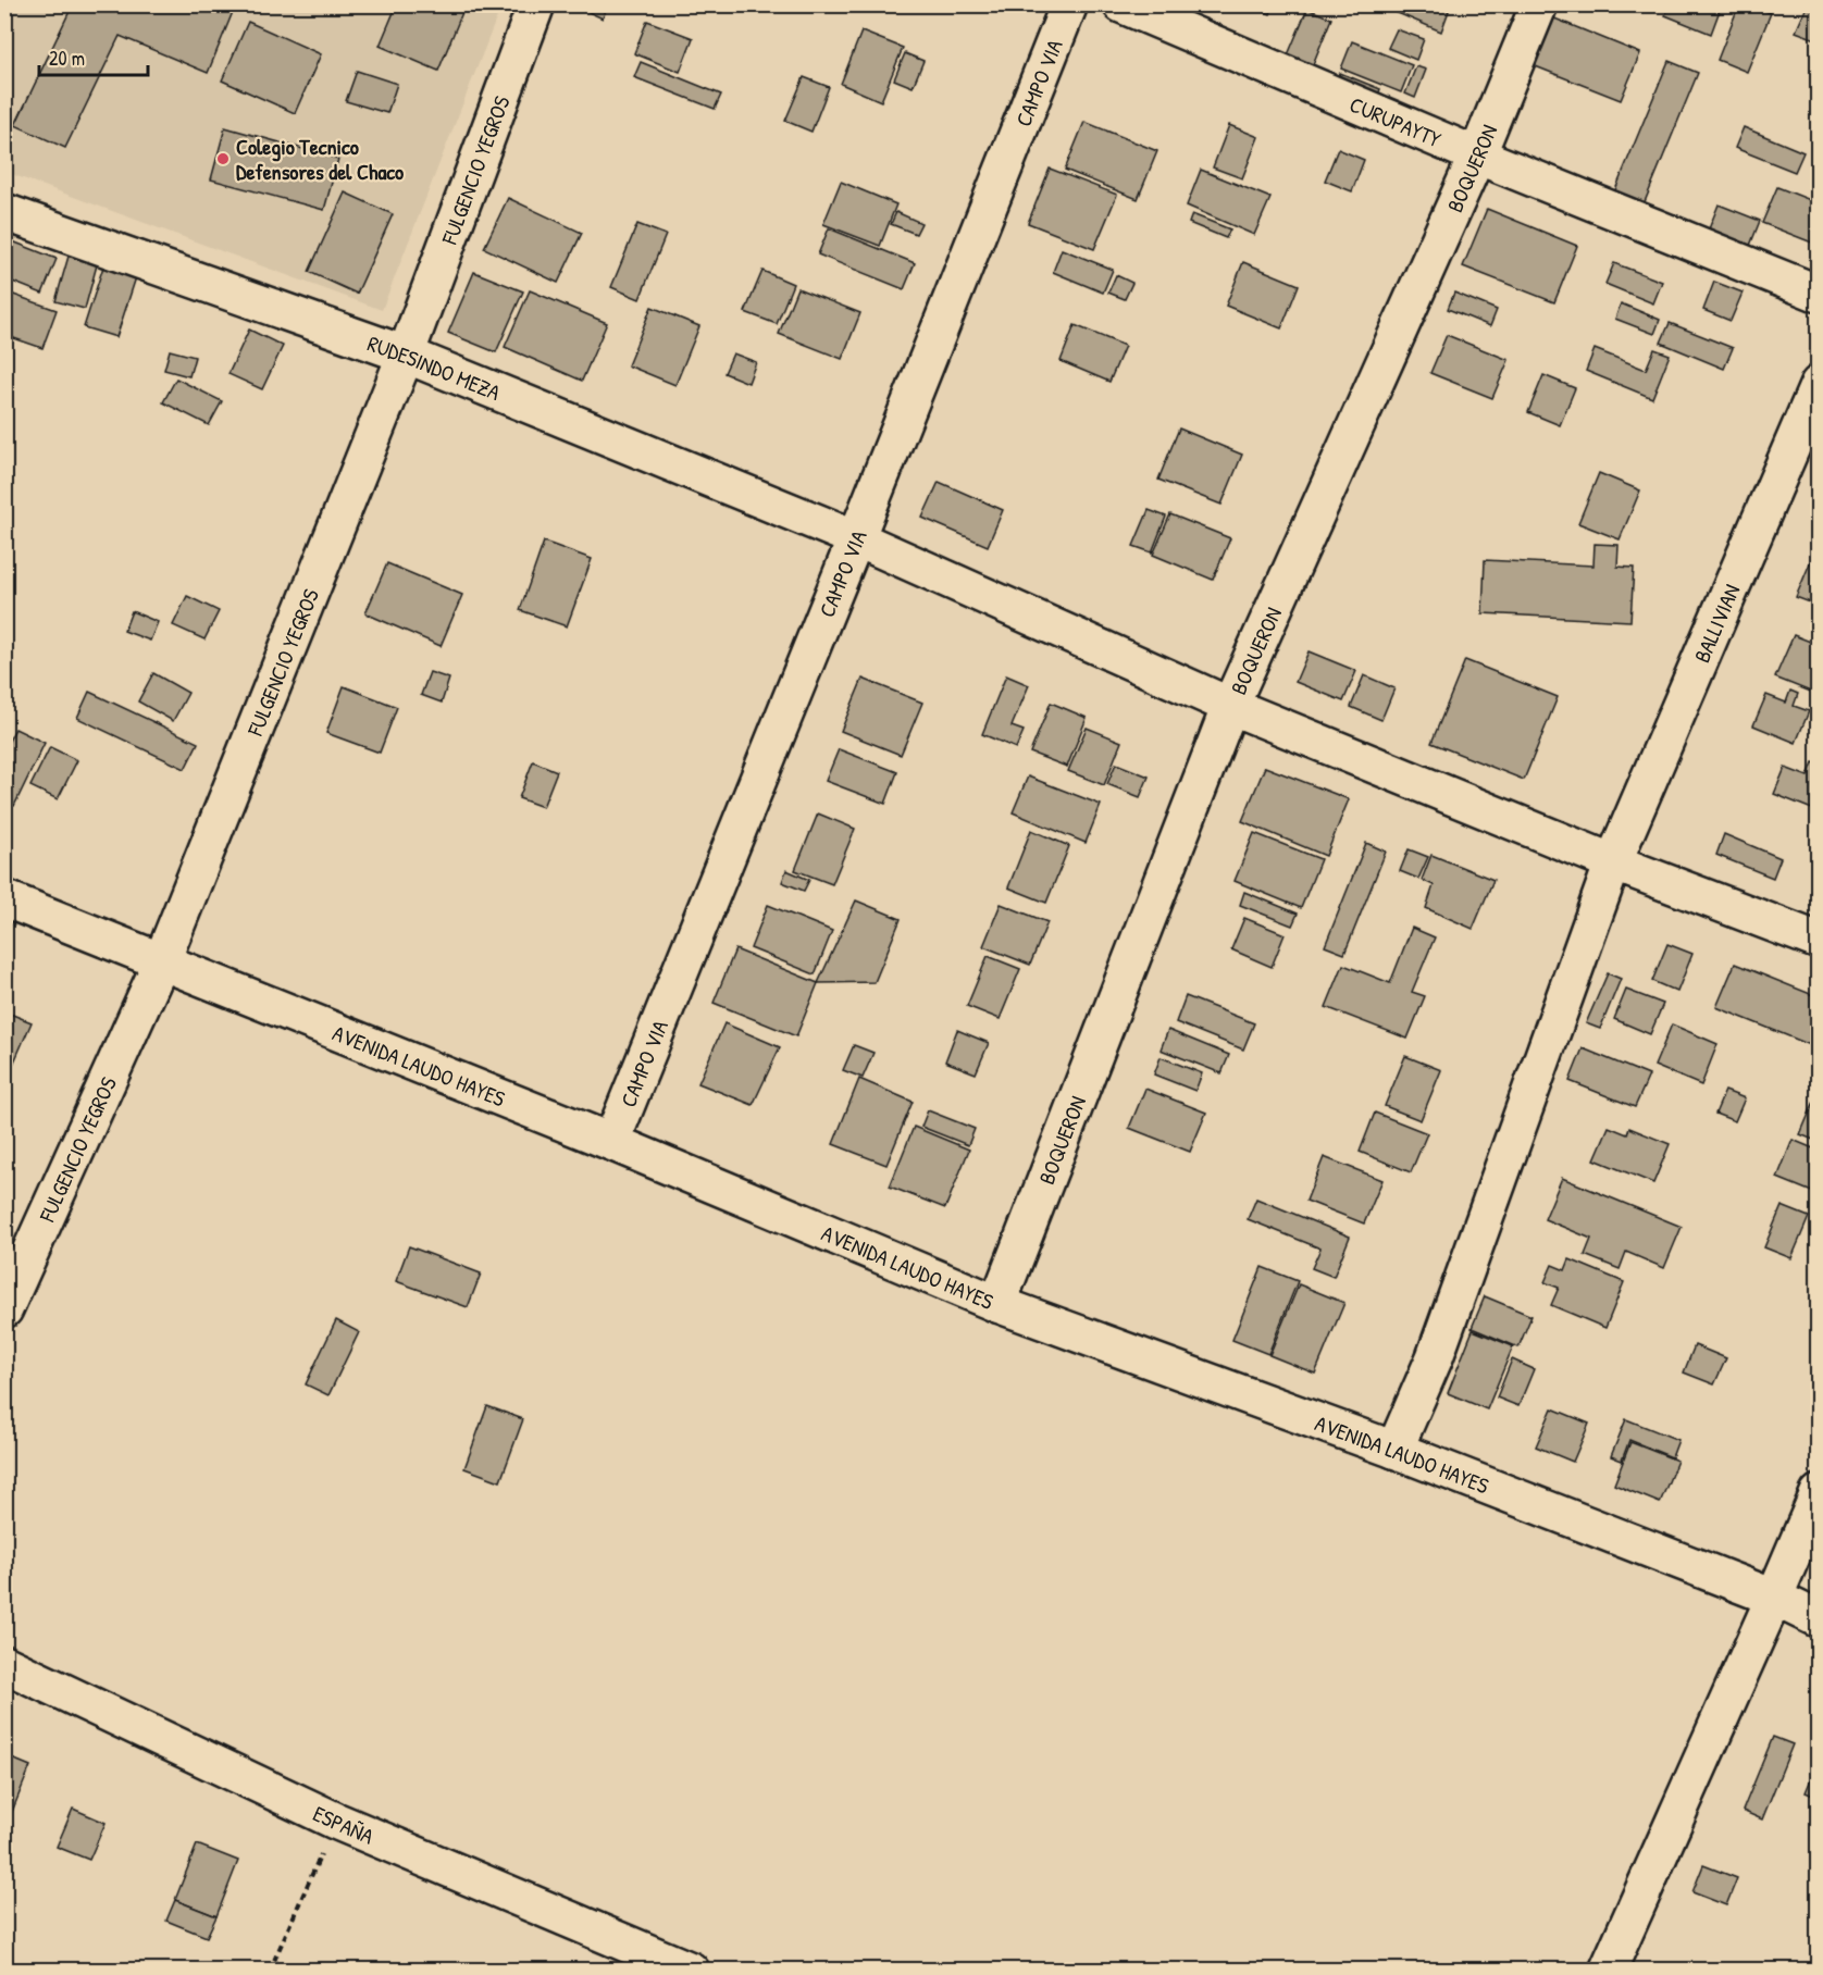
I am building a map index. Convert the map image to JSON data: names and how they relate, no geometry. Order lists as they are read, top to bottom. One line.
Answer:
{"streets":{"street":["CAMPO VIA","CURUPAYTY","BOQUERON","FULGENCIO YEGROS","RUDESINDO MEZA","BALLIVIAN","AVENIDA LAUDO HAYES","ESPAÑA"]},"crossings":[["CAMPO VIA","RUDESINDO MEZA"],["CAMPO VIA","AVENIDA LAUDO HAYES"],["CURUPAYTY","BOQUERON"],["BOQUERON","RUDESINDO MEZA"],["BOQUERON","AVENIDA LAUDO HAYES"],["FULGENCIO YEGROS","RUDESINDO MEZA"],["FULGENCIO YEGROS","AVENIDA LAUDO HAYES"],["RUDESINDO MEZA","BALLIVIAN"],["BALLIVIAN","AVENIDA LAUDO HAYES"]],"places":["Colegio Tecnico Defensores del Chaco"],"scale_bar":"20 m"}
